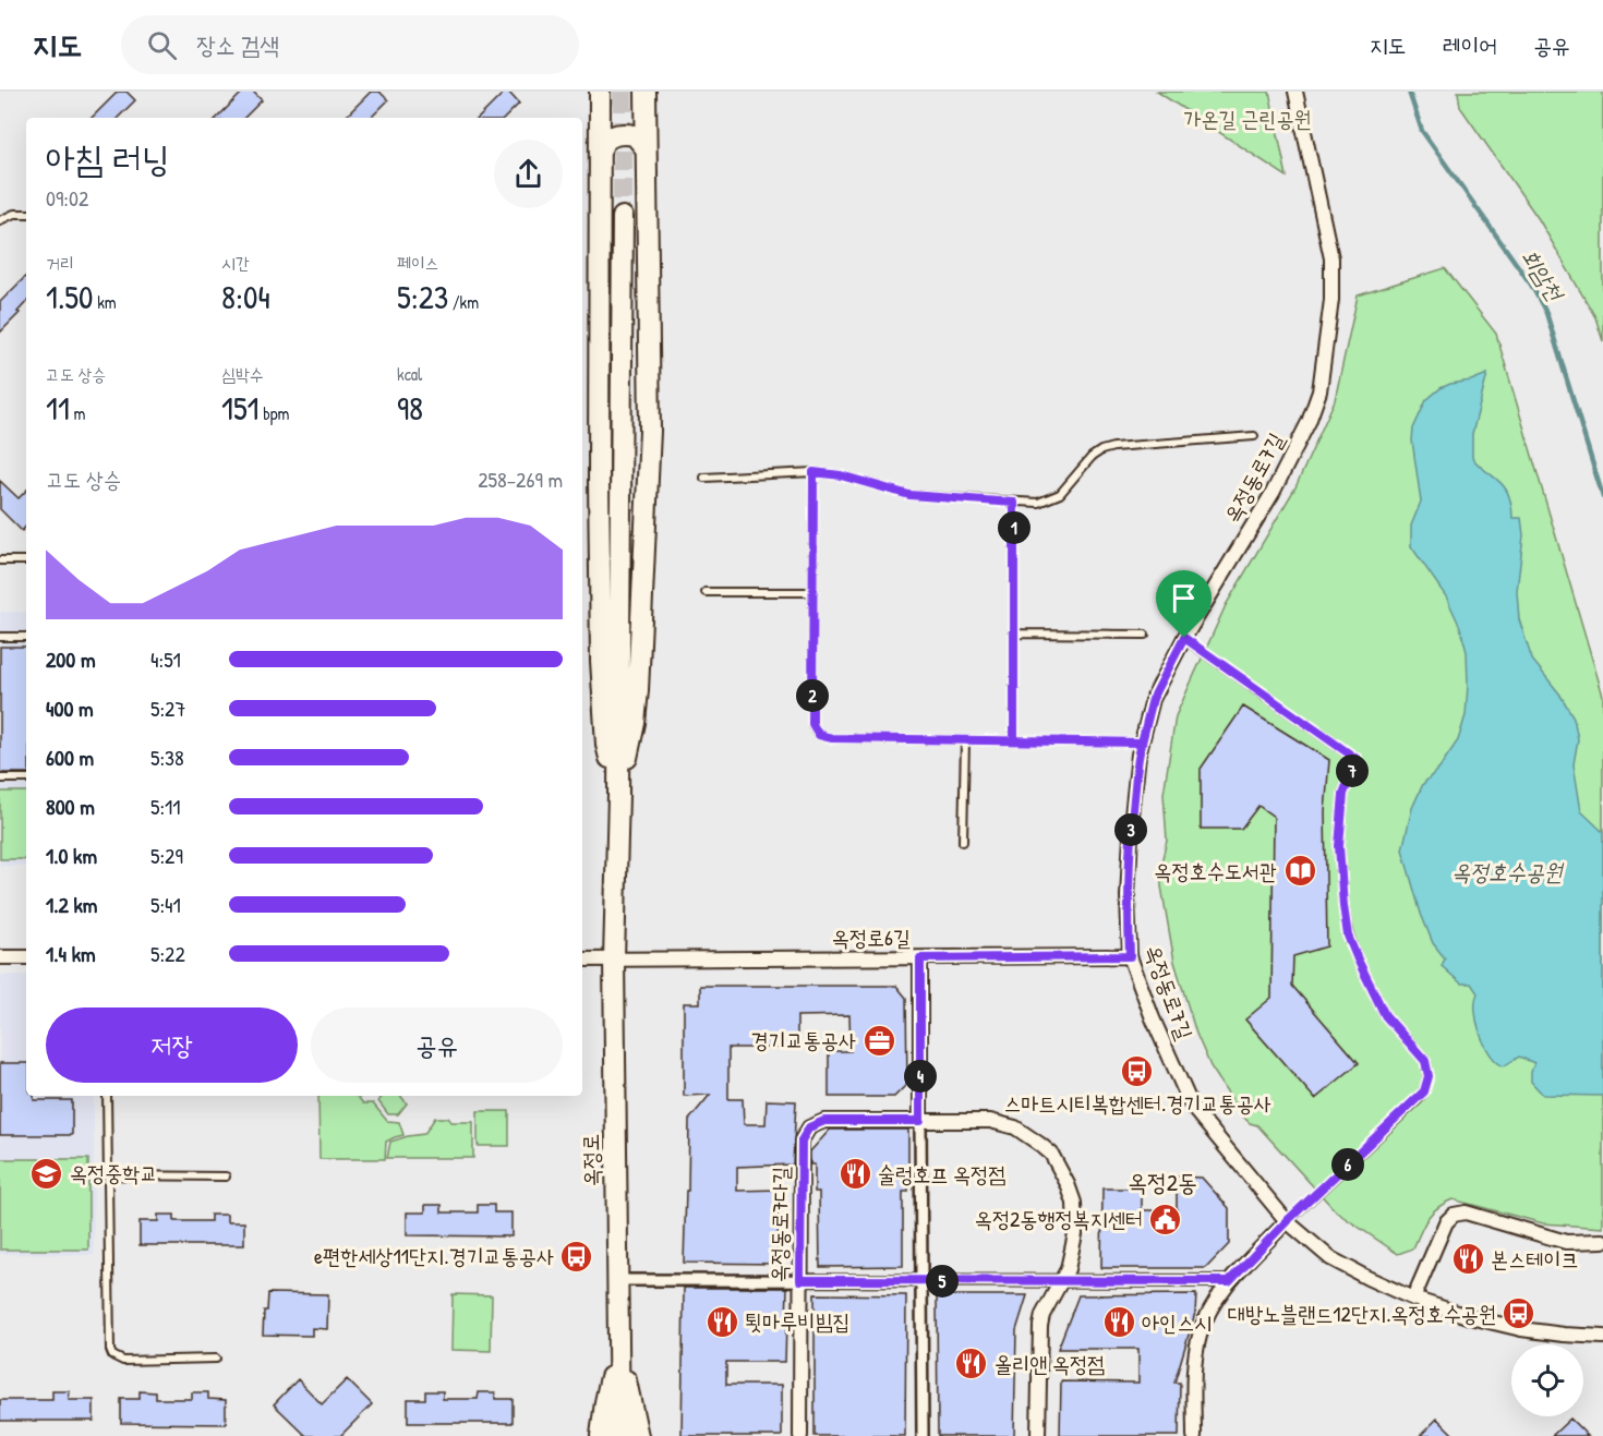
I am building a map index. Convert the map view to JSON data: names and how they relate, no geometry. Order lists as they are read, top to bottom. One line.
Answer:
{"streets":{"main road":["옥정로"],"street":["옥정동로7길","옥정로6길","옥정동로7다길"]},"crossings":[["옥정동로7길","옥정로6길"],["옥정로6길","옥정로"]],"districts":["옥정2동"],"water":["회암천","옥정호수공원"],"parks":["가온길 근린공원"],"places":{"library":["옥정호수도서관"],"office":["경기교통공사"],"bus stop":["스마트시티복합센터.경기교통공사","e편한세상11단지.경기교통공사","대방노블랜드12단지.옥정호수공원"],"school or university":["옥정중학교"],"restaurant":["술렁호프 옥정점","본스테이크","툇마루비빔집","아인스시","올리앤 옥정점"],"public building":["옥정2동행정복지센터"]},"page":{"header":"지도","search":"장소 검색","nav":["지도","레이어","공유"],"heading":["아침 러닝","09:02"],"stats":[["거리","1.50 km"],["시간","8:04"],["페이스","5:23 /km"],["고도 상승","11 m"],["심박수","151 bpm"],["kcal","98"]],"chart":["고도 상승","258–269 m"],"pins":["1","2","7","3","4","6","5"],"list":[{"name":"200 m","note":"4:51"},{"name":"400 m","note":"5:27"},{"name":"600 m","note":"5:38"},{"name":"800 m","note":"5:11"},{"name":"1.0 km","note":"5:29"},{"name":"1.2 km","note":"5:41"},{"name":"1.4 km","note":"5:22"}],"buttons":["저장","공유"]}}
